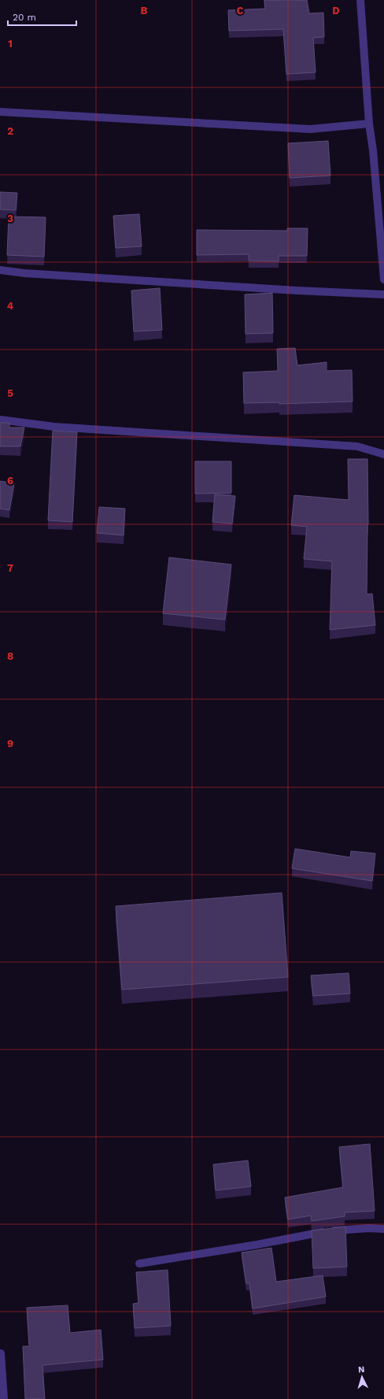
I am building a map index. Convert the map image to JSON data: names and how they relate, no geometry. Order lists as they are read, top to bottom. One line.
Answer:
{"scale_bar":"20 m","north":"top","grid":{"columns":["B","C","D"],"rows":["1","2","3","4","5","6","7","8","9"]}}
